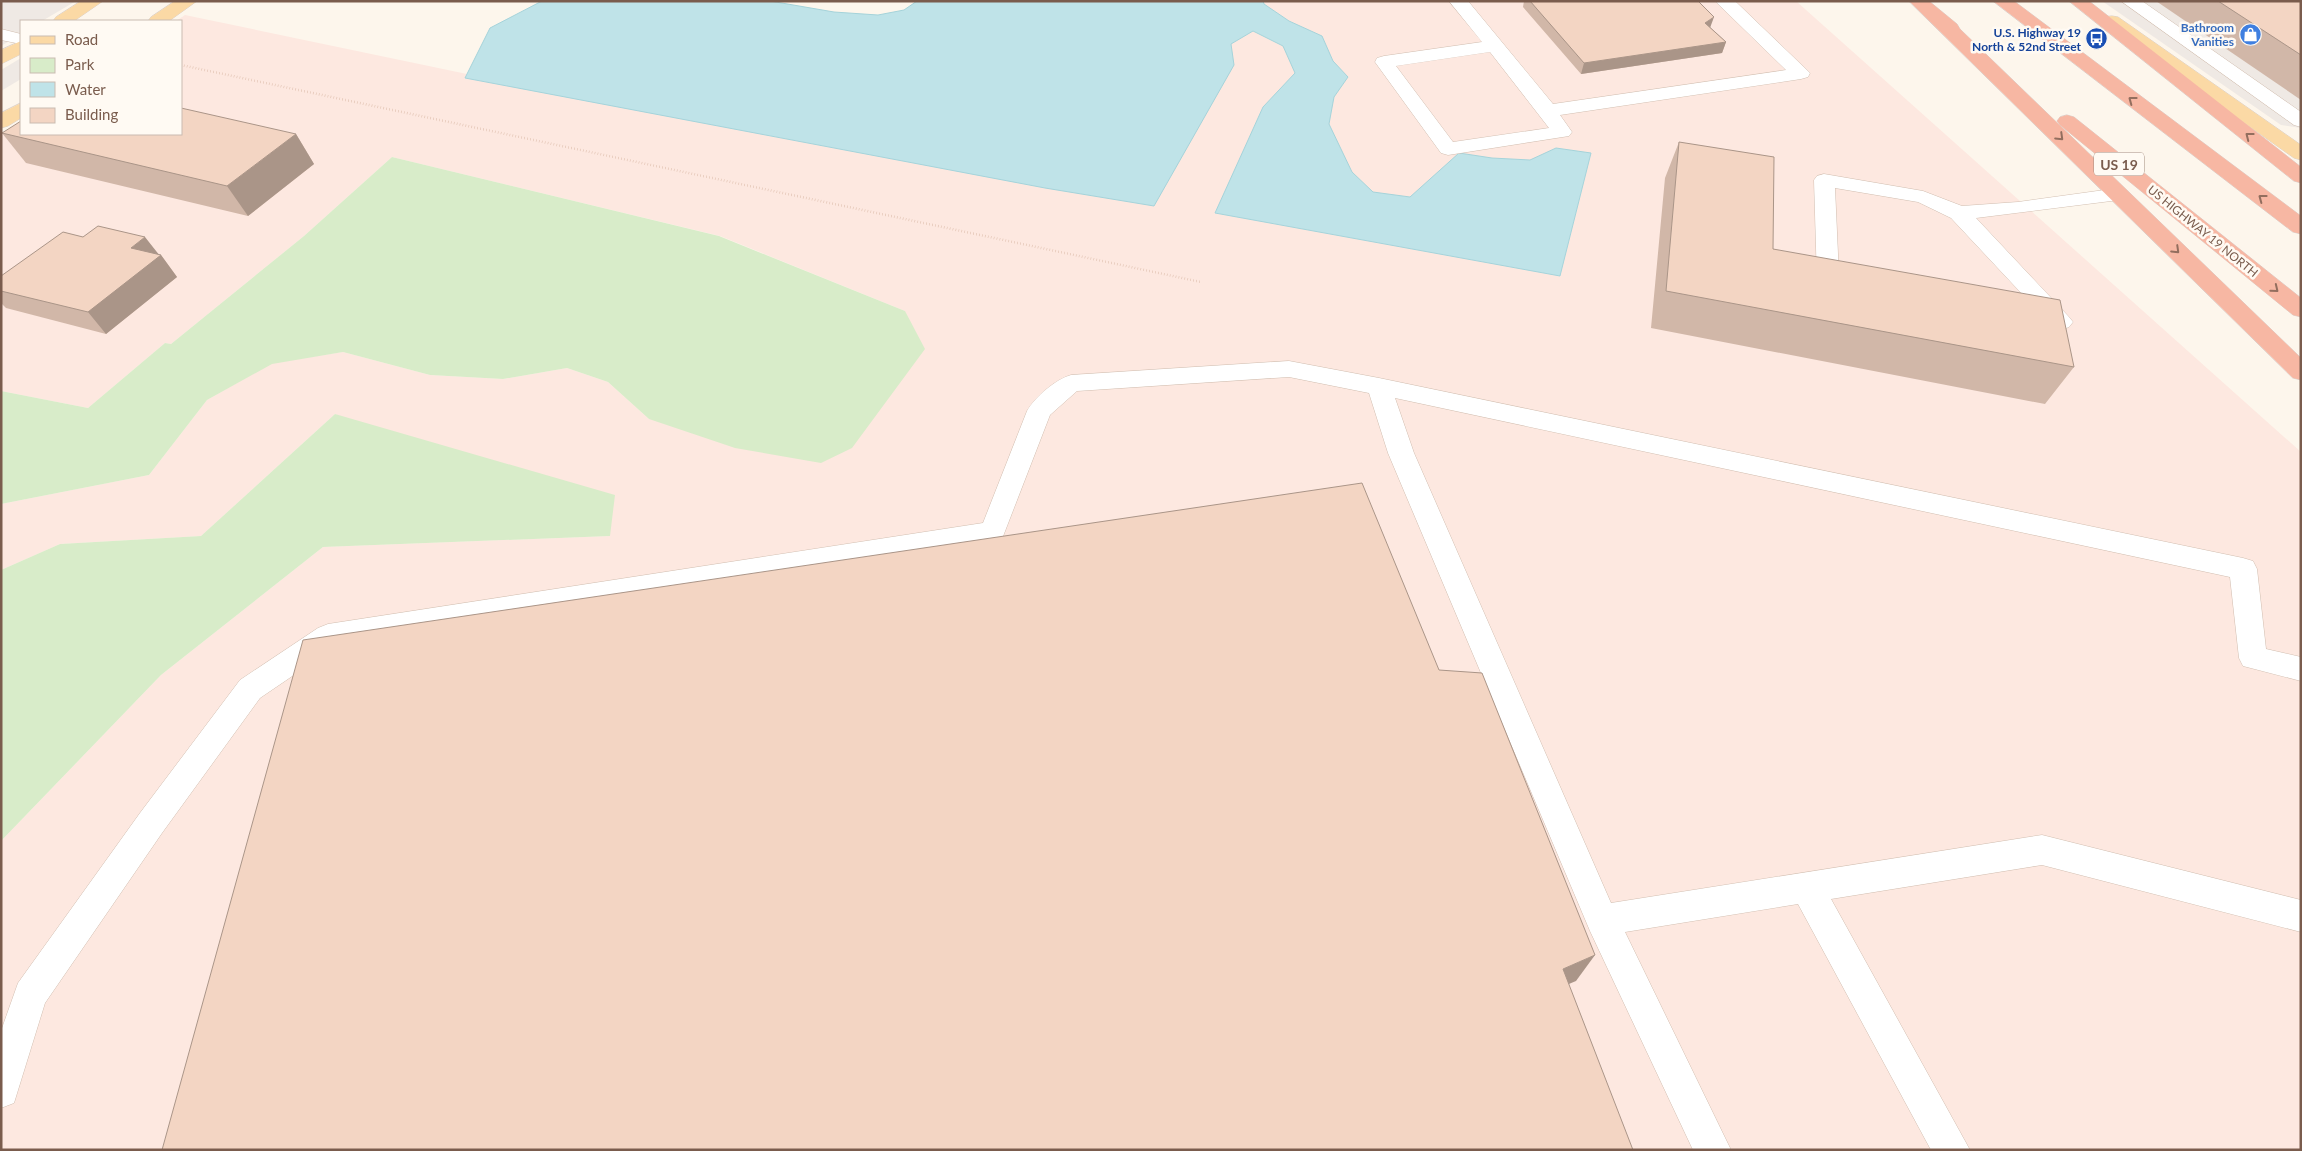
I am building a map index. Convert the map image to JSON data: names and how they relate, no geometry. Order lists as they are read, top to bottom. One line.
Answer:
{"streets":{"highway":["US 19","US HIGHWAY 19 NORTH"]},"places":{"shop":["Bathroom Vanities"],"bus stop":["U.S. Highway 19 North & 52nd Street"]},"legend":["Road","Park","Water","Building"]}
